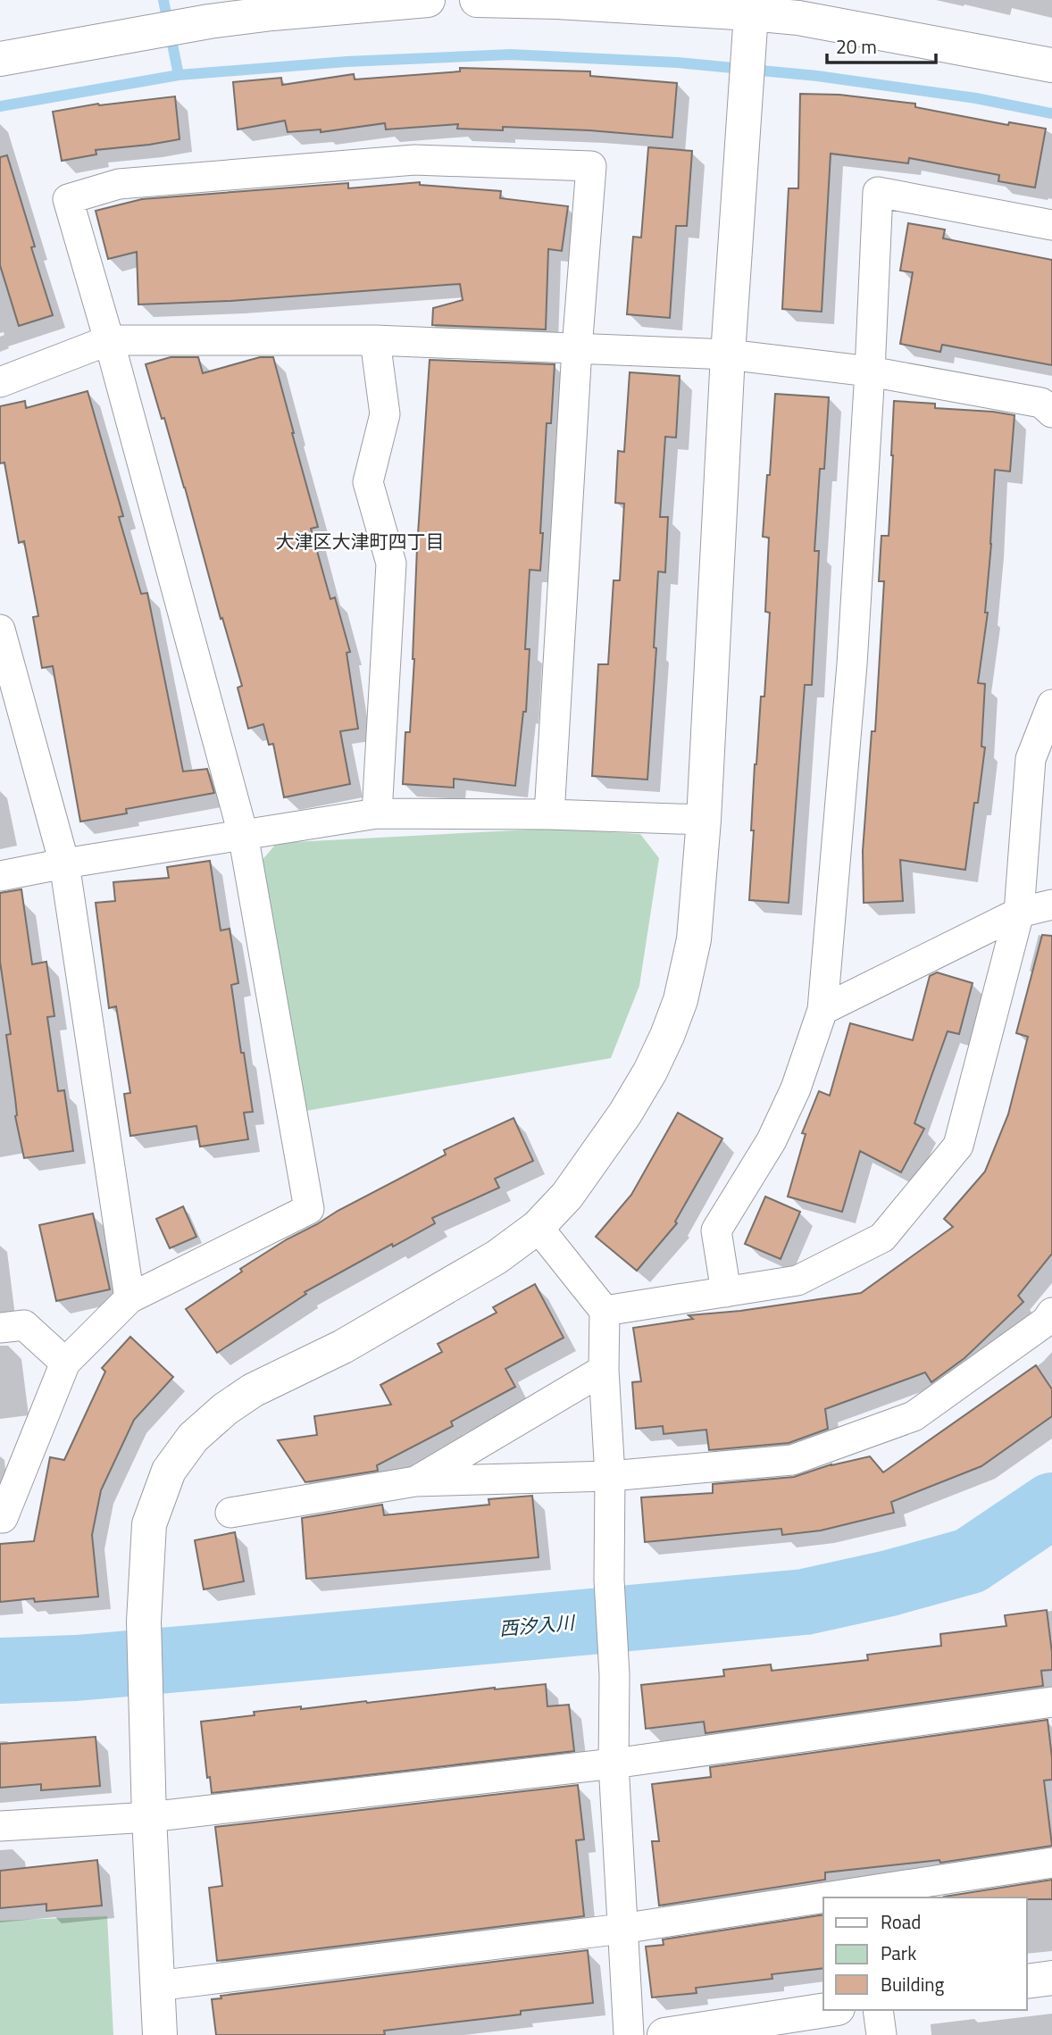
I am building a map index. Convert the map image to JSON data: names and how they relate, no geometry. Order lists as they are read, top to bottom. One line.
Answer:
{"districts":["大津区大津町四丁目"],"water":["西汐入川"],"legend":["Road","Park","Building"],"scale_bar":"20 m"}
